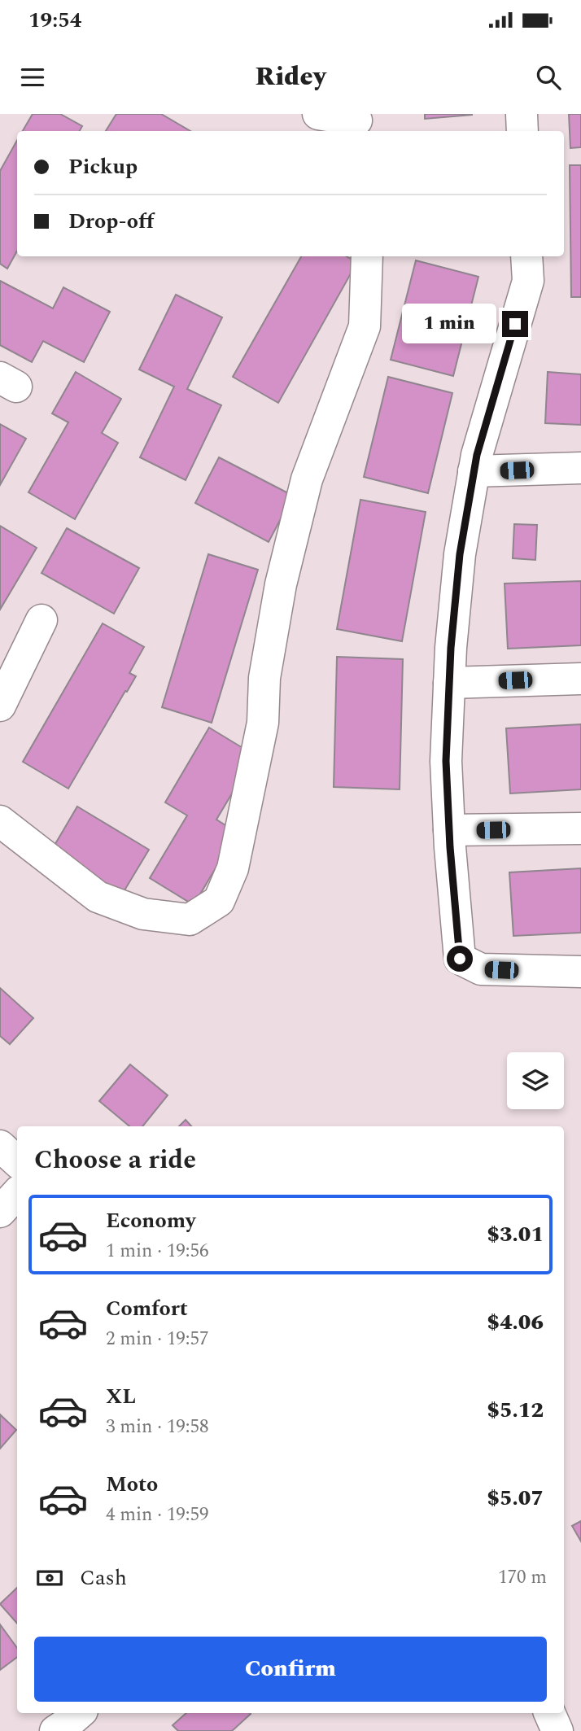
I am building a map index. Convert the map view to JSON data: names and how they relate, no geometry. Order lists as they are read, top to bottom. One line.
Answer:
{"page":{"status":"19:54","header":"Ridey","banner":["Pickup","Drop-off"],"bubble":"1 min","heading":"Choose a ride","list":[{"name":"Economy","note":"1 min · 19:56","value":"$3.01"},{"name":"Comfort","note":"2 min · 19:57","value":"$4.06"},{"name":"XL","note":"3 min · 19:58","value":"$5.12"},{"name":"Moto","note":"4 min · 19:59","value":"$5.07"}],"pay":["Cash","170 m"],"buttons":"Confirm"}}
